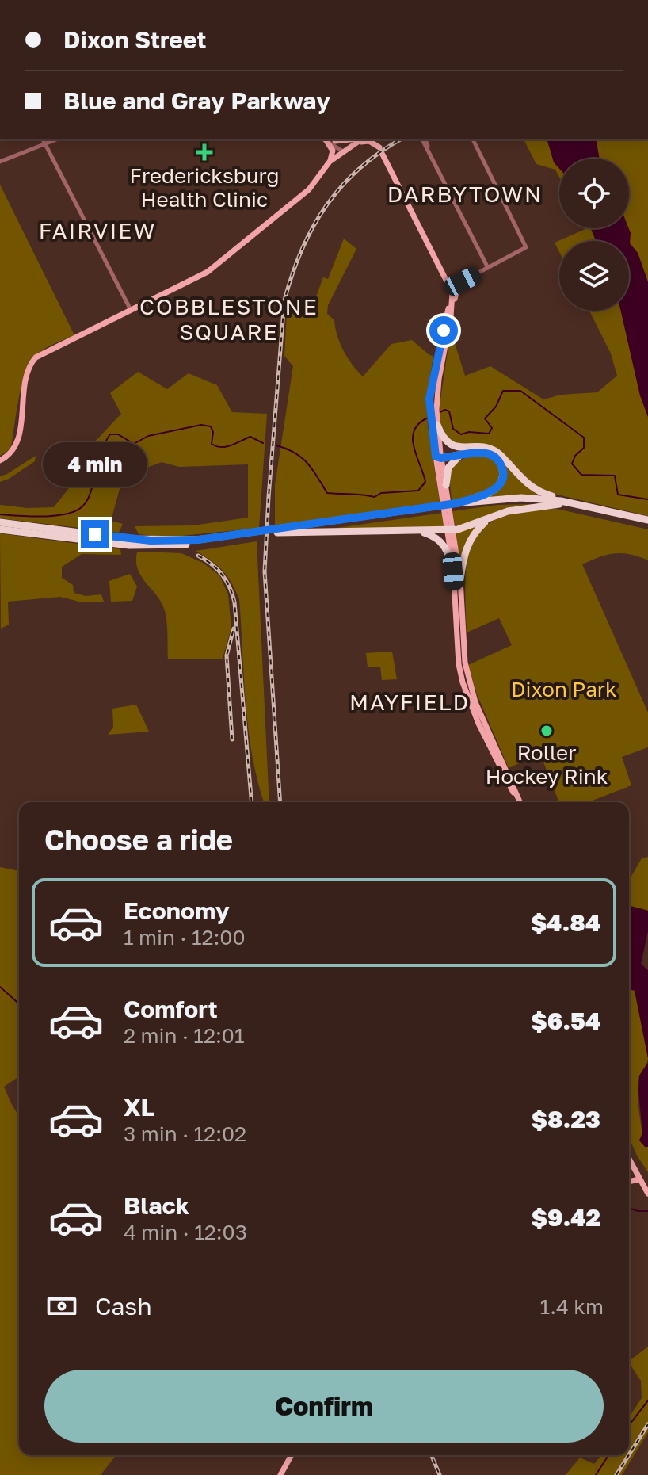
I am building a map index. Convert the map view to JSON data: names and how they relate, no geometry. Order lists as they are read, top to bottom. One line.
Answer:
{"districts":["DARBYTOWN","FAIRVIEW","COBBLESTONE SQUARE","MAYFIELD"],"parks":["Dixon Park"],"places":{"health":["Fredericksburg Health Clinic"],"other":["Roller Hockey Rink"]},"page":{"banner":["Dixon Street","Blue and Gray Parkway"],"bubble":"4 min","heading":"Choose a ride","list":[{"name":"Economy","note":"1 min · 12:00","value":"$4.84"},{"name":"Comfort","note":"2 min · 12:01","value":"$6.54"},{"name":"XL","note":"3 min · 12:02","value":"$8.23"},{"name":"Black","note":"4 min · 12:03","value":"$9.42"}],"pay":["Cash","1.4 km"],"buttons":"Confirm"}}
